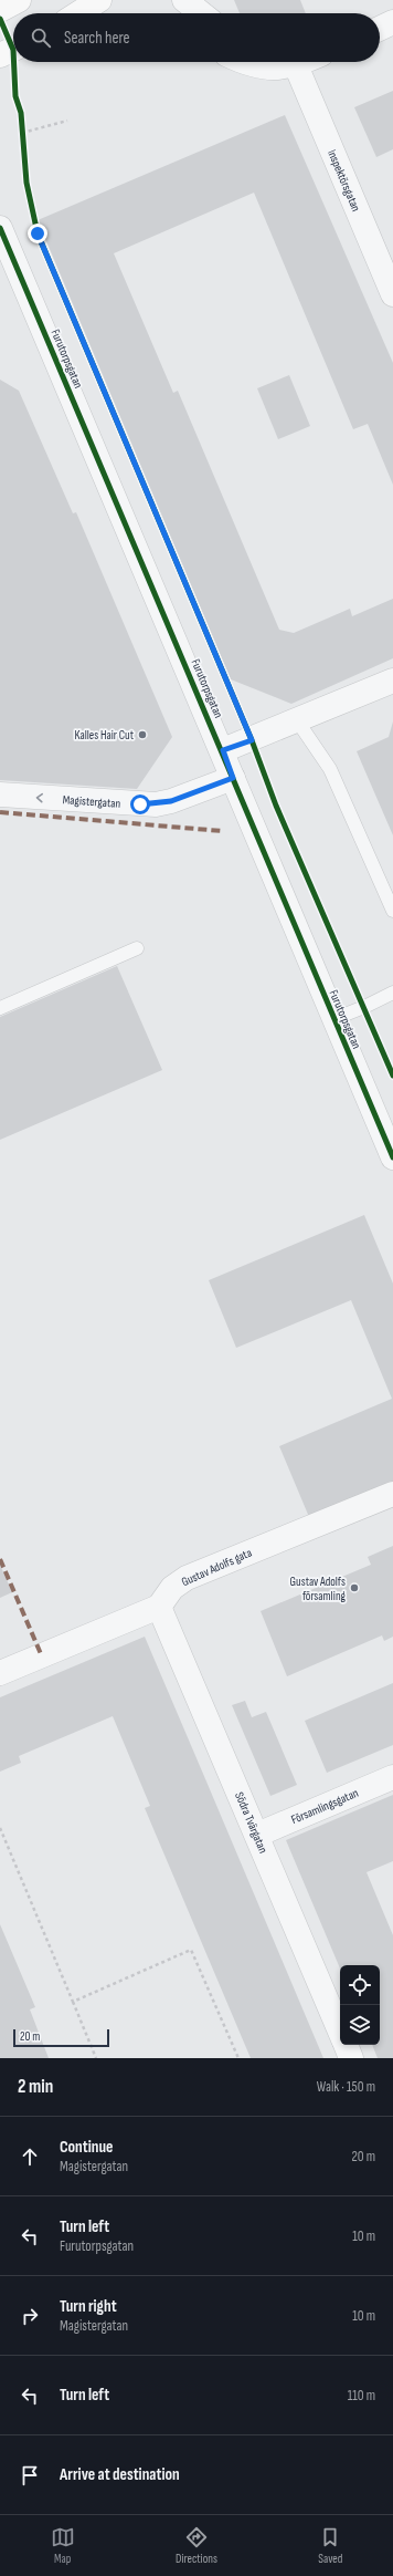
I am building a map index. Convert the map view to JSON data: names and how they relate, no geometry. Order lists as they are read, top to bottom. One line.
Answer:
{"streets":{"street":["Inspektörsgatan","Furutorpsgatan","Magistergatan","Gustav Adolfs gata","Församlingsgatan","Södra Tvärgatan"]},"crossings":[["Furutorpsgatan","Magistergatan"],["Gustav Adolfs gata","Södra Tvärgatan"],["Församlingsgatan","Södra Tvärgatan"]],"one_way":["Magistergatan"],"places":["Kalles Hair Cut","Gustav Adolfs församling"],"scale_bar":"20 m","page":{"search":"Search here","scale":"20 m","heading":["2 min","Walk · 150 m"],"list":[["Continue","Magistergatan","20 m"],["Turn left","Furutorpsgatan","10 m"],["Turn right","Magistergatan","10 m"],["Turn left","110 m"],"Arrive at destination"],"nav":["Map","Directions","Saved"]}}
